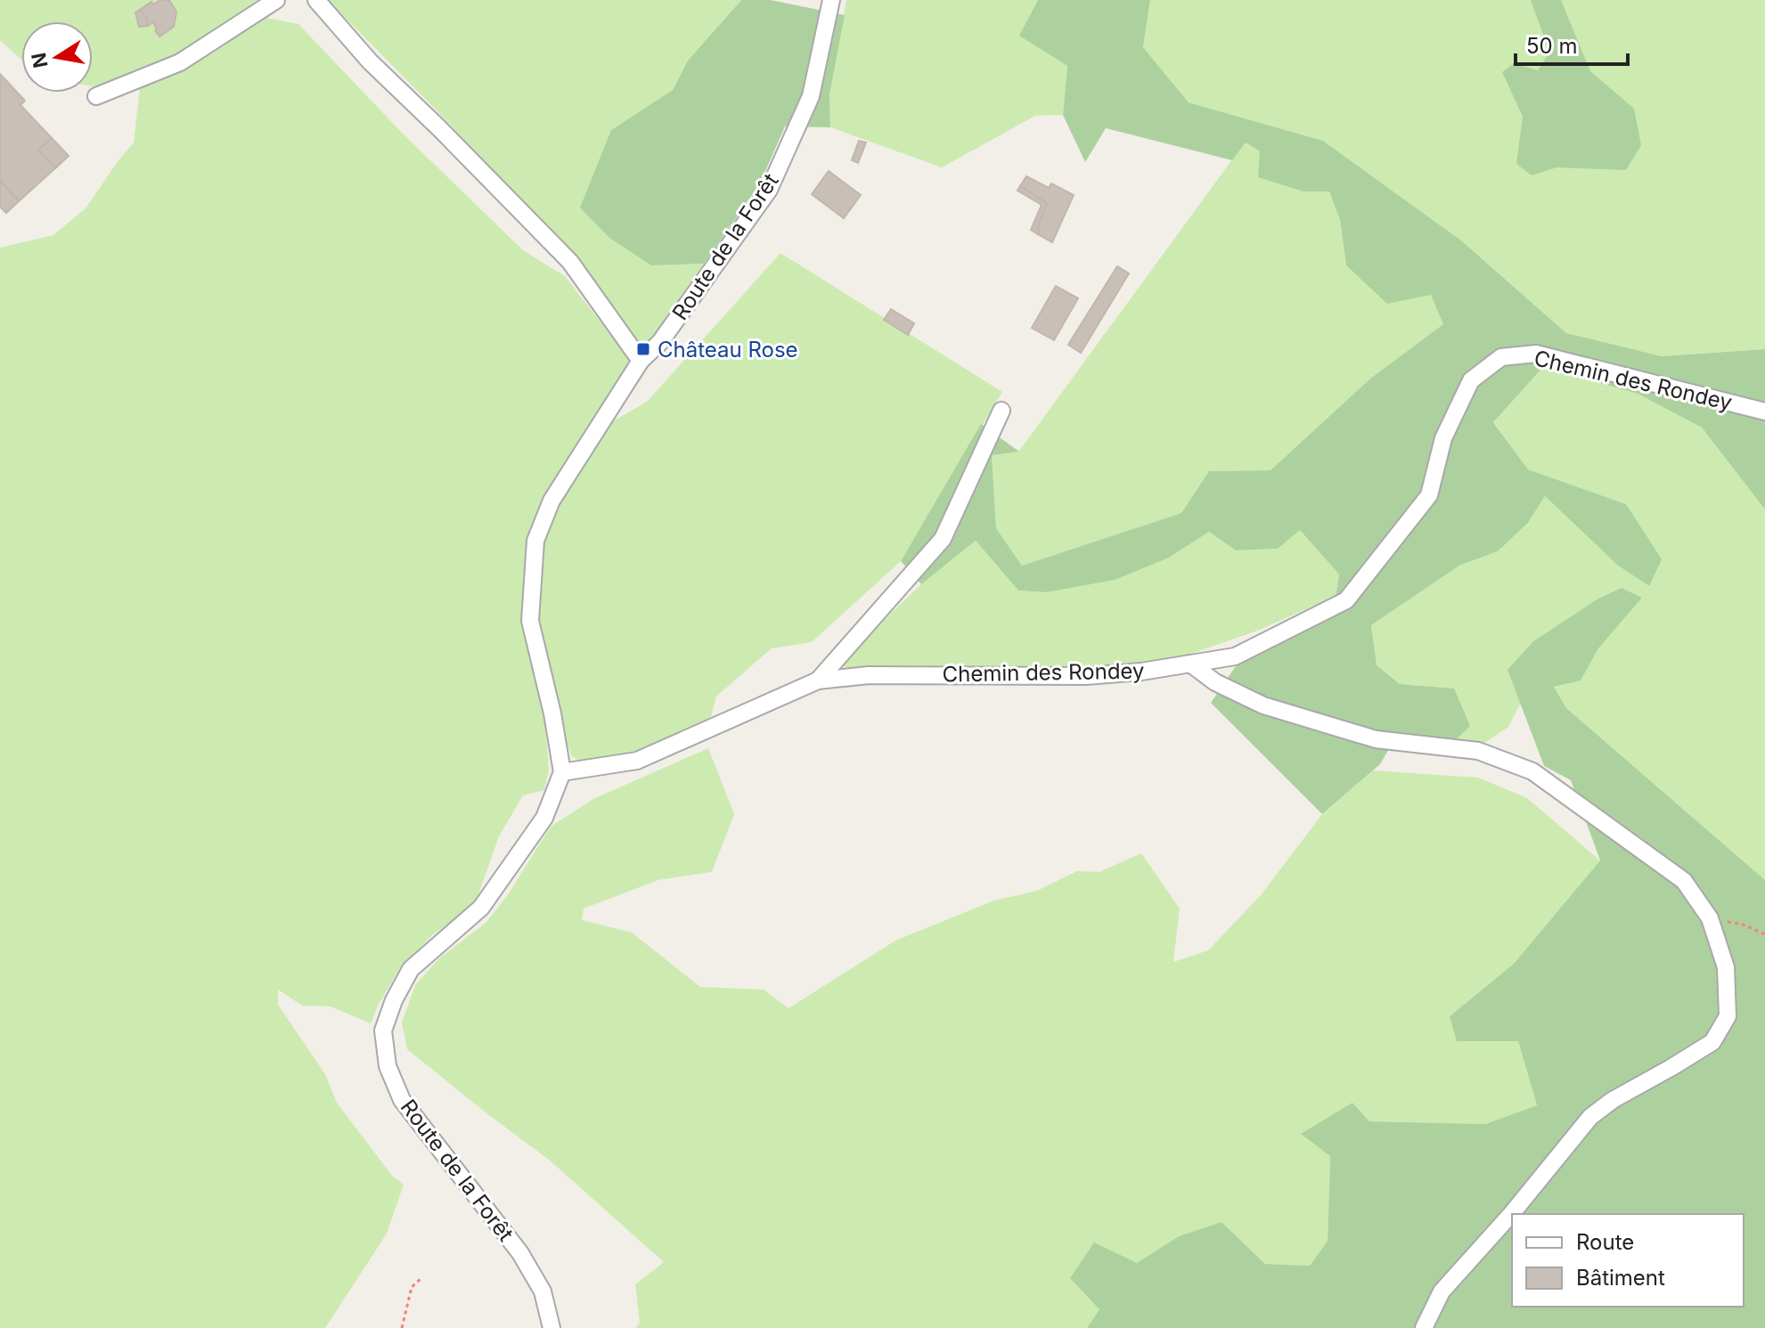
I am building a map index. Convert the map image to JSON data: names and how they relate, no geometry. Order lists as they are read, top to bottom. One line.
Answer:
{"streets":{"street":["Route de la Forêt","Chemin des Rondey"]},"crossings":[["Route de la Forêt","Chemin des Rondey"]],"places":{"transit":["Château Rose"]},"legend":["Route","Bâtiment"],"scale_bar":"50 m","north":"left"}
